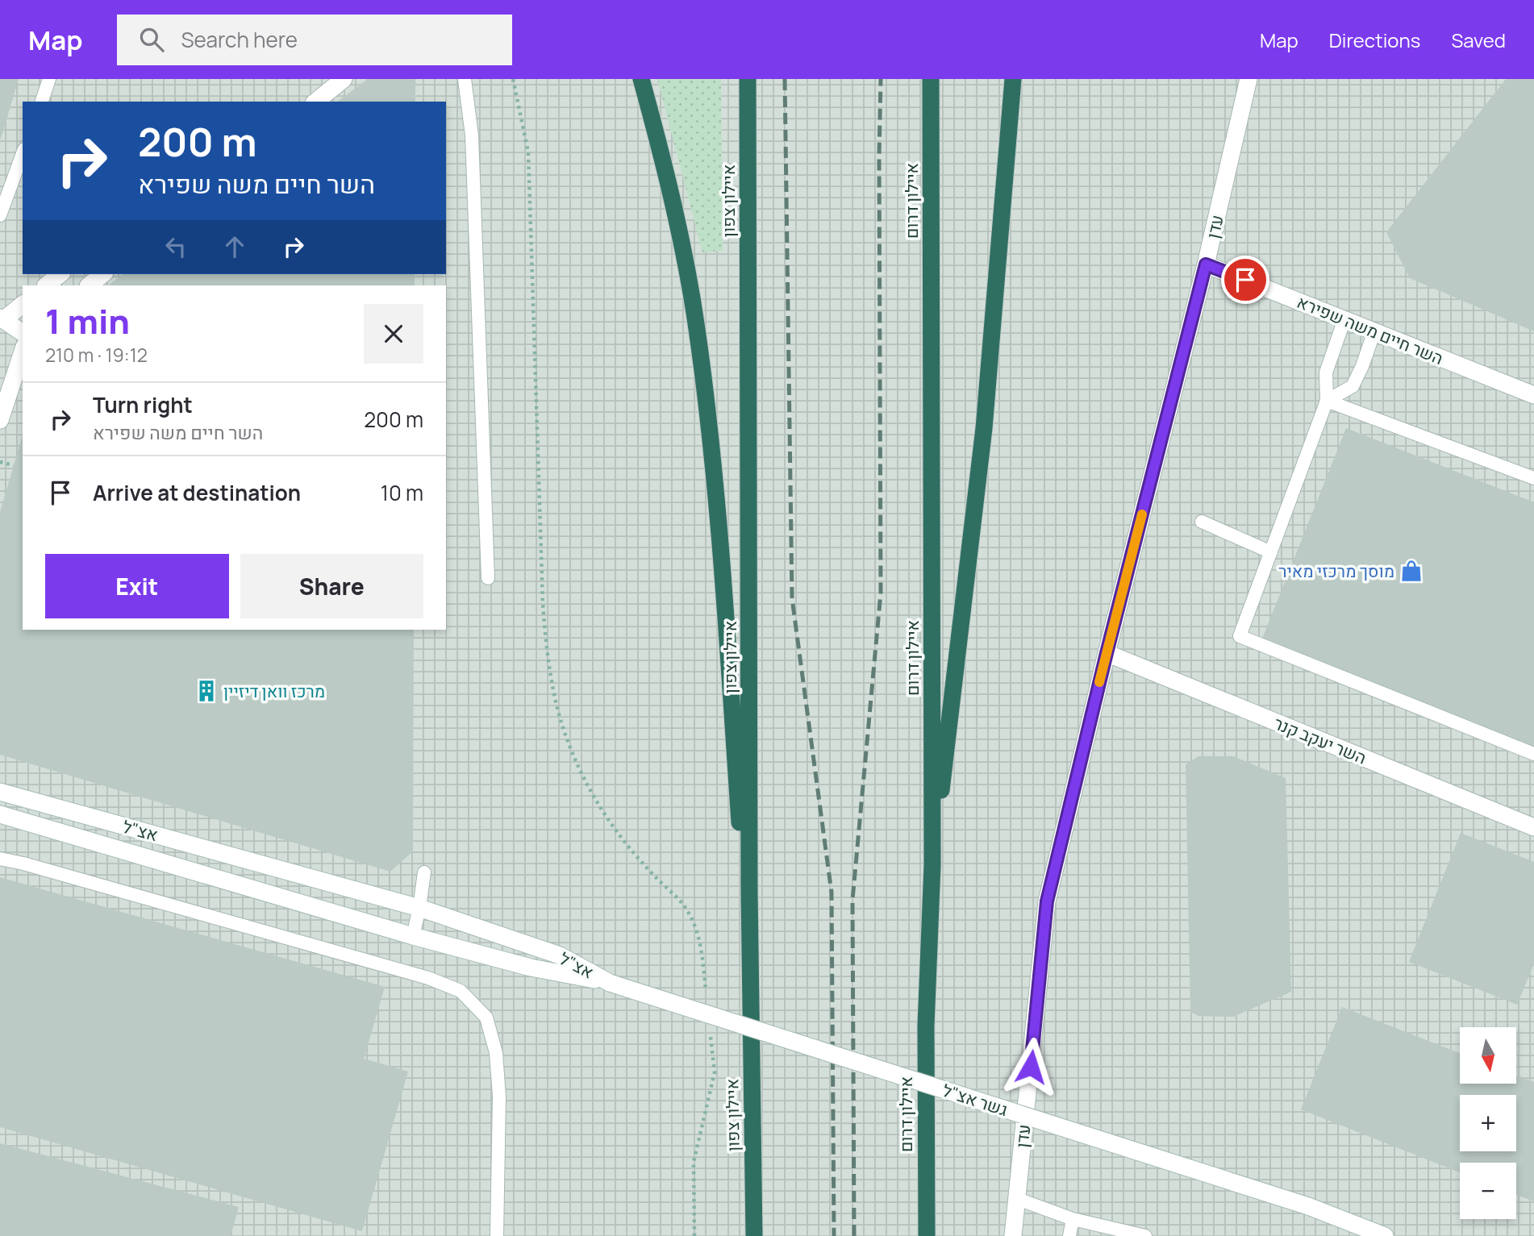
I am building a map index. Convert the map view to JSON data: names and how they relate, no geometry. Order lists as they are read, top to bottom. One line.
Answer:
{"streets":{"highway":["איילון צפון","איילון דרום"],"street":["עדן","השר חיים משה שפירא","השר יעקב קנר","אצ\"ל","גשר אצ\"ל"]},"crossings":[["עדן","השר חיים משה שפירא"],["עדן","השר יעקב קנר"],["אצ\"ל","גשר אצ\"ל"]],"places":{"shop":["מוסך מרכזי מאיר"],"building":["מרכז וואן דיזיין"]},"north":"bottom","page":{"header":"Map","search":"Search here","nav":["Map","Directions","Saved"],"turn":["200 m","השר חיים משה שפירא"],"heading":["1 min","210 m · 19:12"],"list":[{"name":"Turn right","note":"השר חיים משה שפירא","value":"200 m"},{"name":"Arrive at destination","value":"10 m"}],"buttons":["Exit","Share"],"map_buttons":["+","−"]}}
